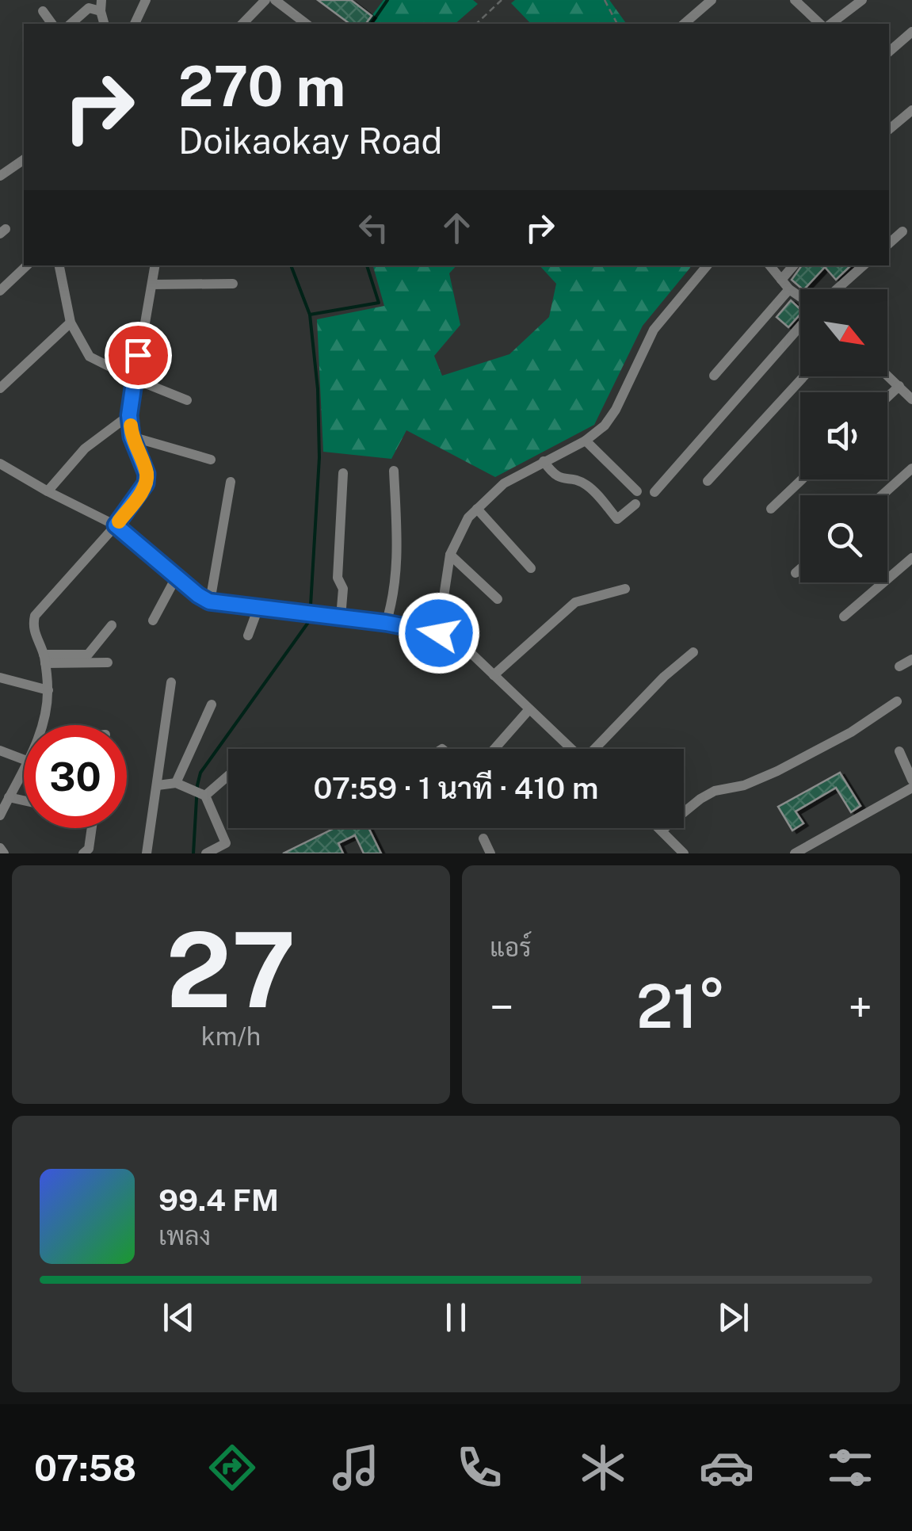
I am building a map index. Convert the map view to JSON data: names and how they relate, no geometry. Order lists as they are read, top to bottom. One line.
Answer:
{"north":"bottom right","page":{"turn":["270 m","Doikaokay Road"],"limit":"30","trip":"07:59 · 1 นาที · 410 m","tile":[["27","km/h"],"แอร์"],"heat":["−","21°","+"],"song":["99.4 FM","เพลง"],"tabs":"07:58"}}
